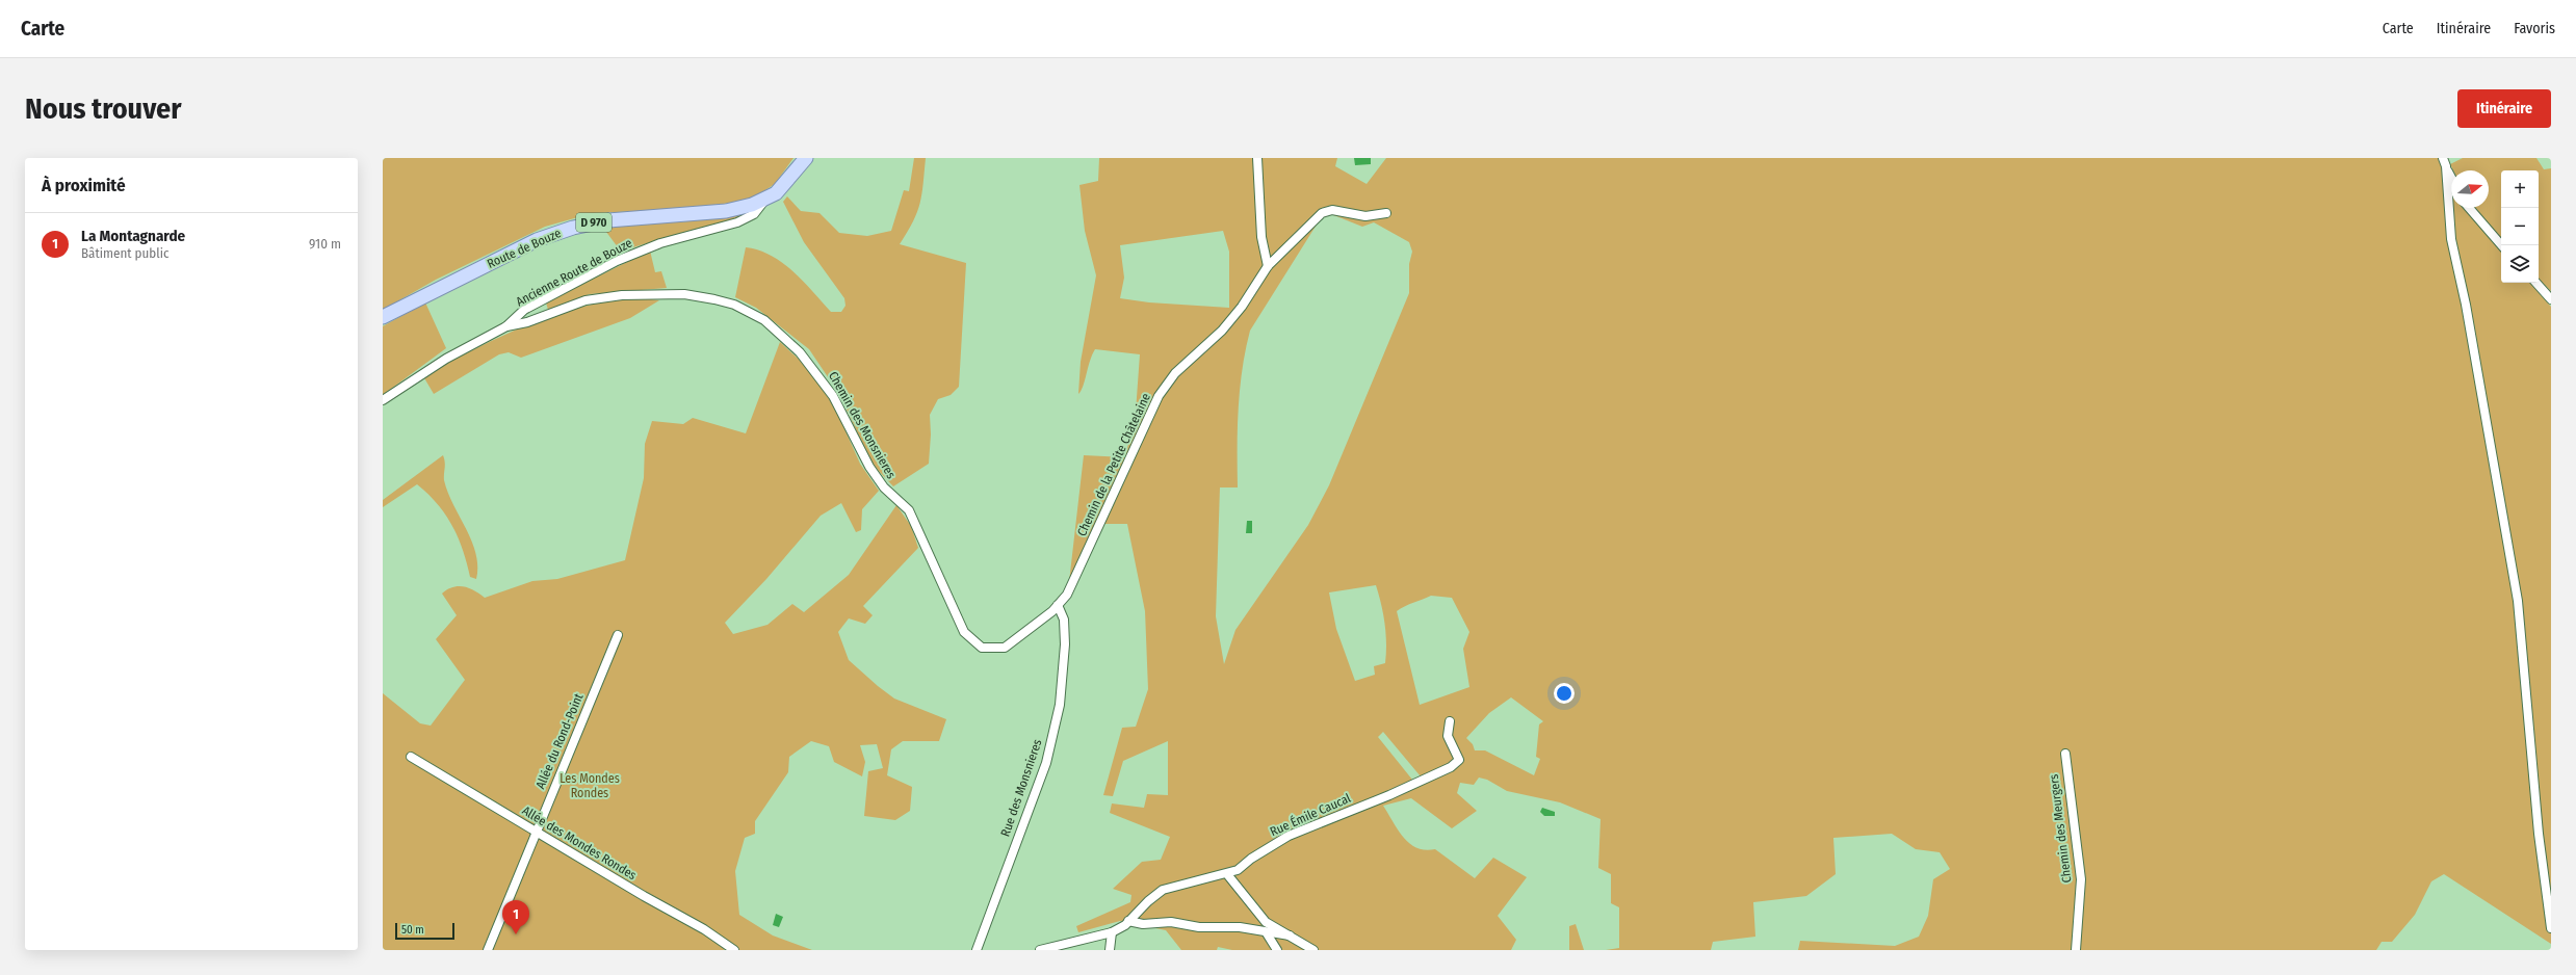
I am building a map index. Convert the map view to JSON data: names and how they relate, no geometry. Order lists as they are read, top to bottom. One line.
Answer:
{"streets":{"main road":["D 970","Route de Bouze"],"street":["Ancienne Route de Bouze","Chemin des Monsnieres","Chemin de la Petite Châtelaine","Allée du Rond-Point","Rue des Monsnieres","Rue Émile Caucal","Chemin des Meurgers","Allée des Mondes Rondes"]},"crossings":[["Route de Bouze","Ancienne Route de Bouze"],["Ancienne Route de Bouze","Chemin des Monsnieres"],["Chemin des Monsnieres","Chemin de la Petite Châtelaine"],["Chemin des Monsnieres","Rue des Monsnieres"],["Allée du Rond-Point","Allée des Mondes Rondes"]],"parks":["Les Mondes Rondes"],"scale_bar":"50 m","north":"right","page":{"header":"Carte","nav":["Carte","Itinéraire","Favoris"],"buttons":"Itinéraire","title":"Nous trouver","heading":"À proximité","map_buttons":["+","−"],"list":[{"mark":"1","name":"La Montagnarde","note":"Bâtiment public","value":"910 m"}],"pins":"1","scale":"50 m"}}
